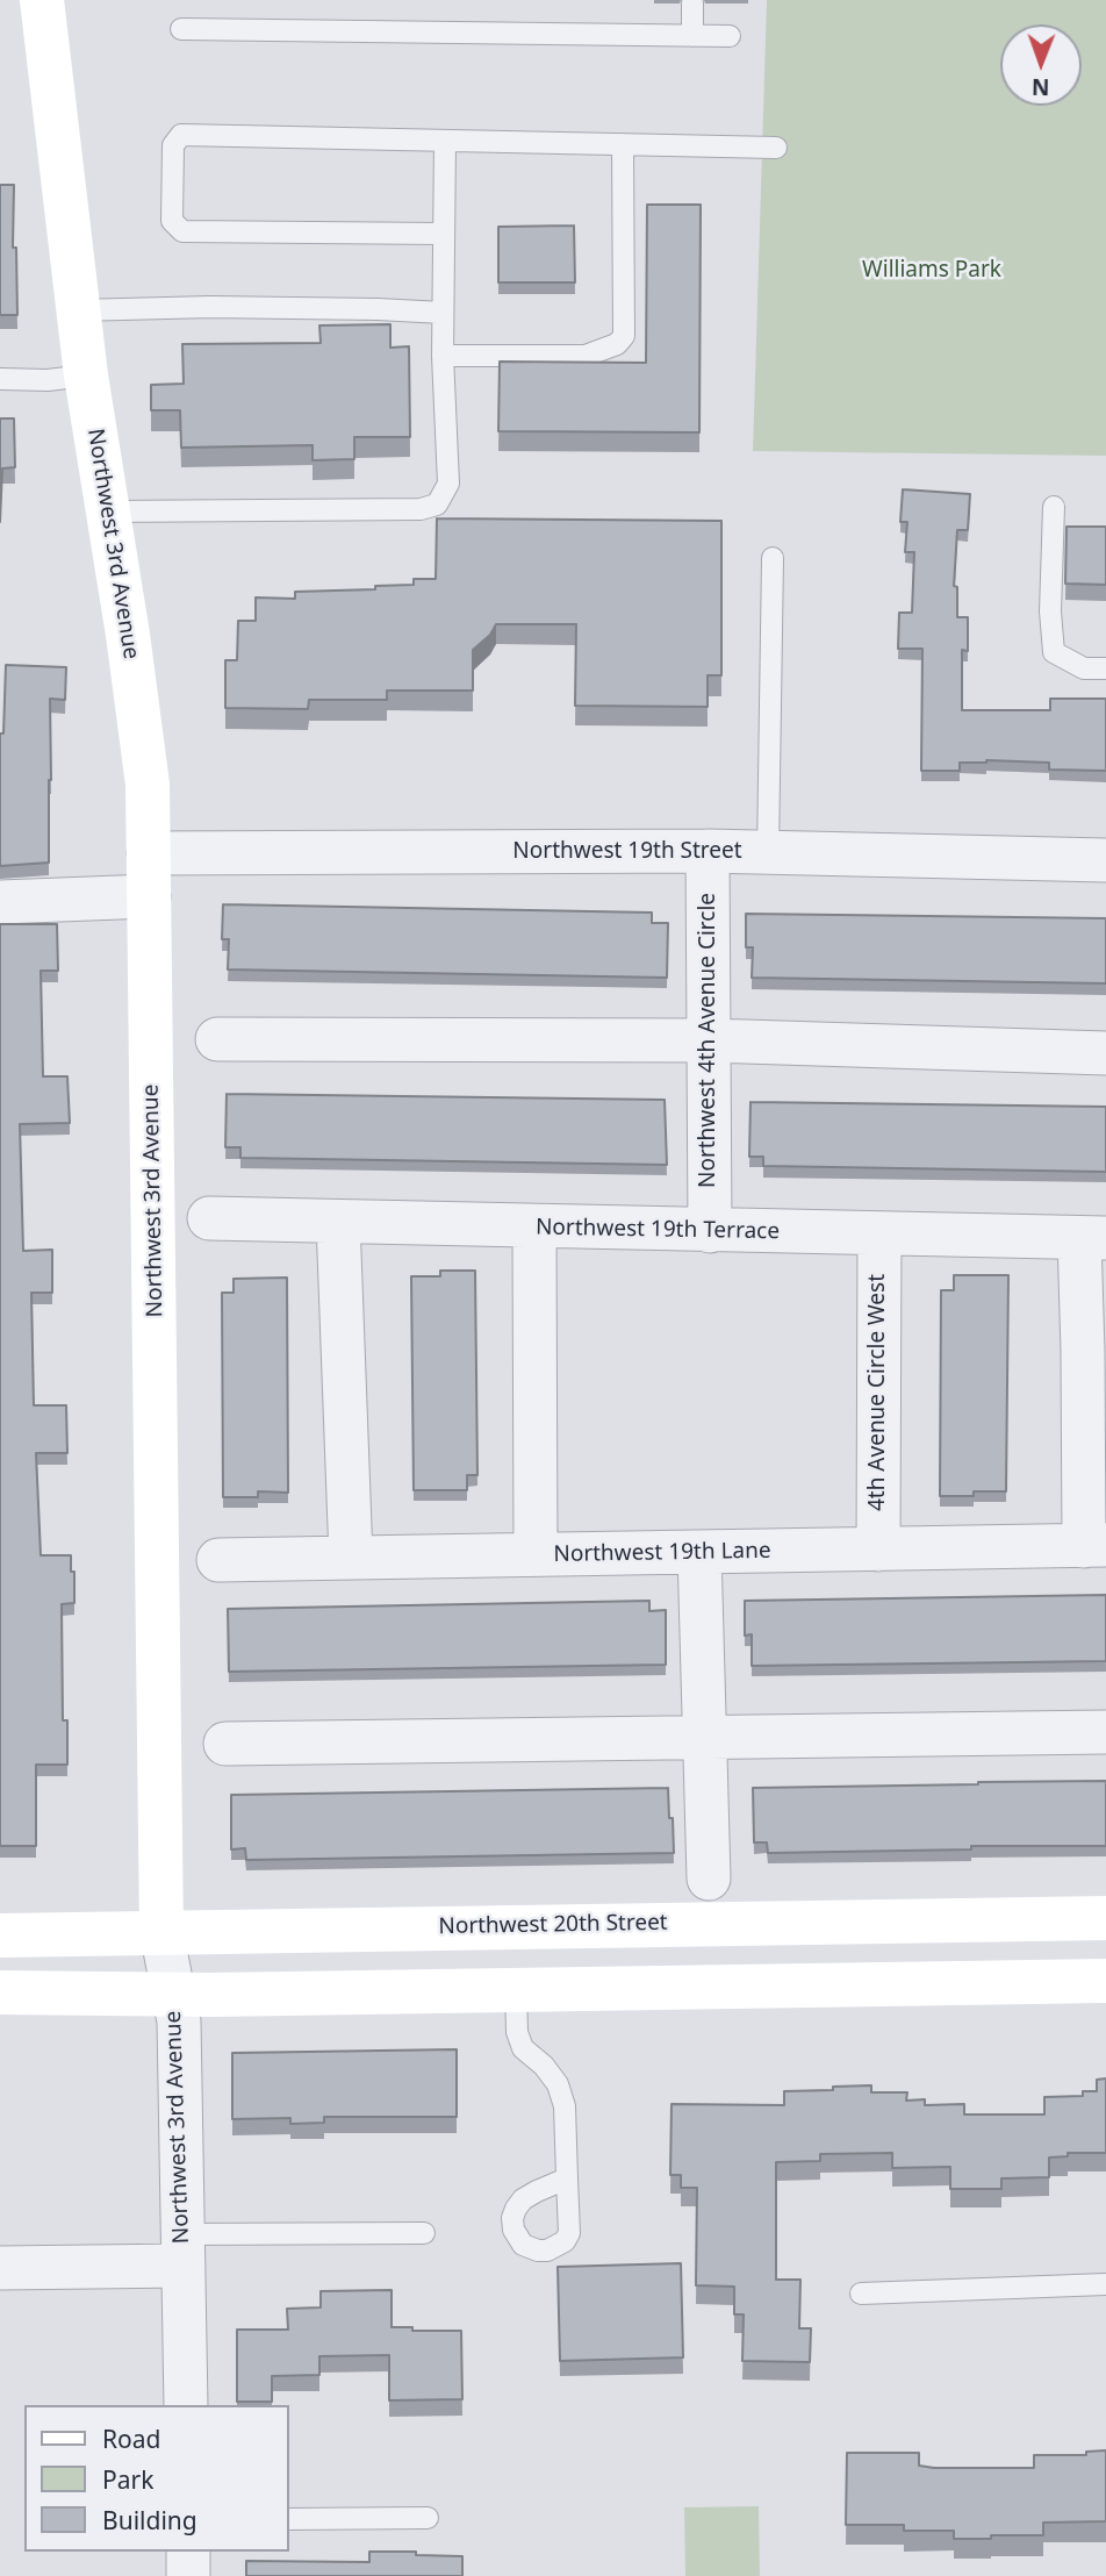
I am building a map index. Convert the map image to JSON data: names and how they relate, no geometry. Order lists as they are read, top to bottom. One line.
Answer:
{"streets":{"main road":["Northwest 3rd Avenue","Northwest 20th Street"],"street":["Northwest 19th Street","Northwest 4th Avenue Circle","Northwest 19th Terrace","4th Avenue Circle West","Northwest 19th Lane"]},"crossings":[["Northwest 3rd Avenue","Northwest 19th Street"],["Northwest 3rd Avenue","Northwest 20th Street"],["Northwest 19th Street","Northwest 4th Avenue Circle"],["Northwest 4th Avenue Circle","Northwest 19th Terrace"],["Northwest 19th Terrace","4th Avenue Circle West"],["4th Avenue Circle West","Northwest 19th Lane"]],"parks":["Williams Park"],"legend":["Road","Park","Building"],"north":"bottom"}
